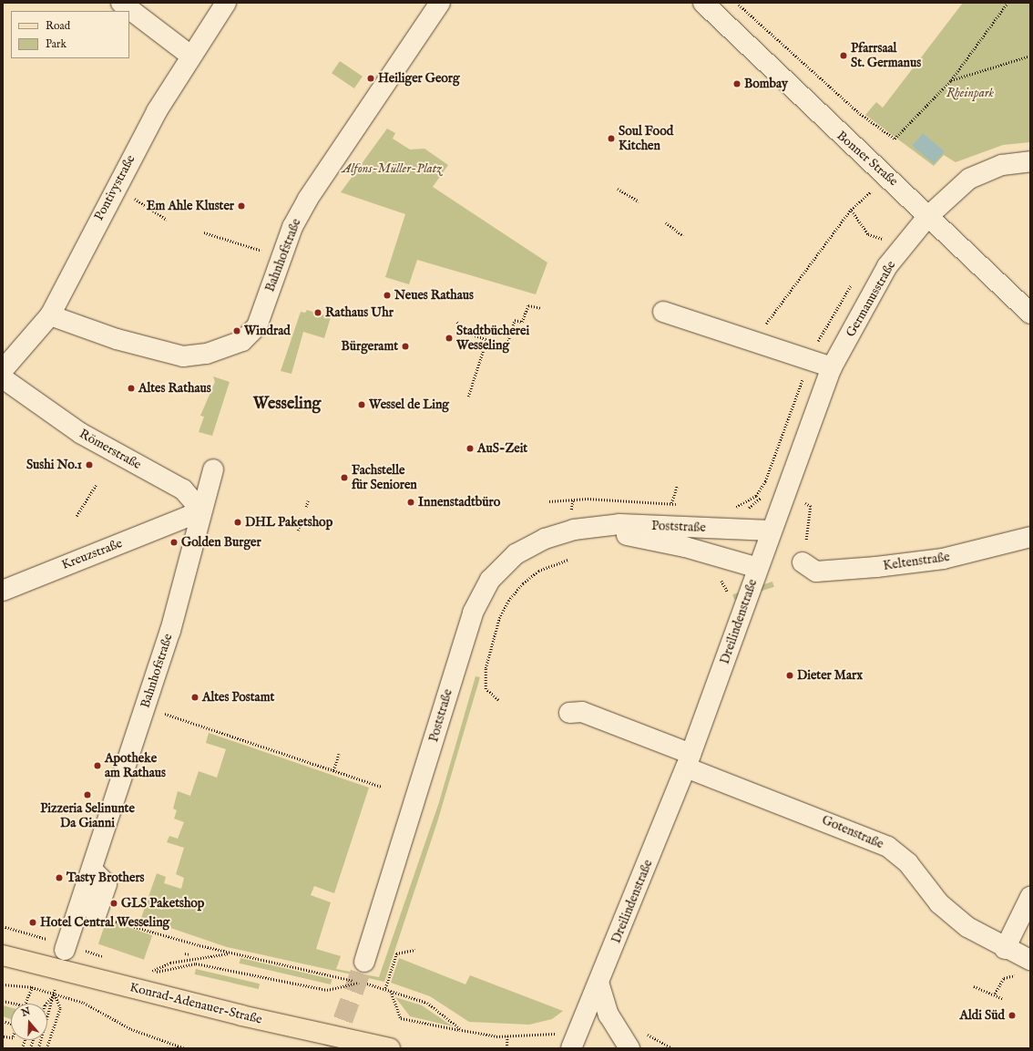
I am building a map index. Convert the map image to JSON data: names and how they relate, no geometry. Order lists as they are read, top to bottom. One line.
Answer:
{"streets":{"main road":["Konrad-Adenauer-Straße"],"street":["Bonner Straße","Pontivystraße","Bahnhofstraße","Germanusstraße","Römerstraße","Poststraße","Kreuzstraße","Keltenstraße","Dreilindenstraße","Gotenstraße"]},"crossings":[["Bonner Straße","Germanusstraße"],["Pontivystraße","Bahnhofstraße"],["Bahnhofstraße","Römerstraße"],["Bahnhofstraße","Kreuzstraße"],["Germanusstraße","Poststraße"],["Germanusstraße","Dreilindenstraße"],["Römerstraße","Kreuzstraße"],["Poststraße","Dreilindenstraße"],["Dreilindenstraße","Gotenstraße"]],"districts":["Wesseling"],"parks":["Rheinpark","Alfons-Müller-Platz"],"places":["Pfarrsaal St. Germanus","Heiliger Georg","Bombay","Soul Food Kitchen","Em Ahle Kluster","Neues Rathaus","Rathaus Uhr","Windrad","Stadtbücherei Wesseling","Bürgeramt","Altes Rathaus","Wessel de Ling","AuS-Zeit","Sushi No.1","Fachstelle für Senioren","Innenstadtbüro","DHL Paketshop","Golden Burger","Dieter Marx","Altes Postamt","Apotheke am Rathaus","Pizzeria Selinunte Da Gianni","Tasty Brothers","GLS Paketshop","Hotel Central Wesseling","Aldi Süd"],"legend":["Road","Park"],"north":"top"}
